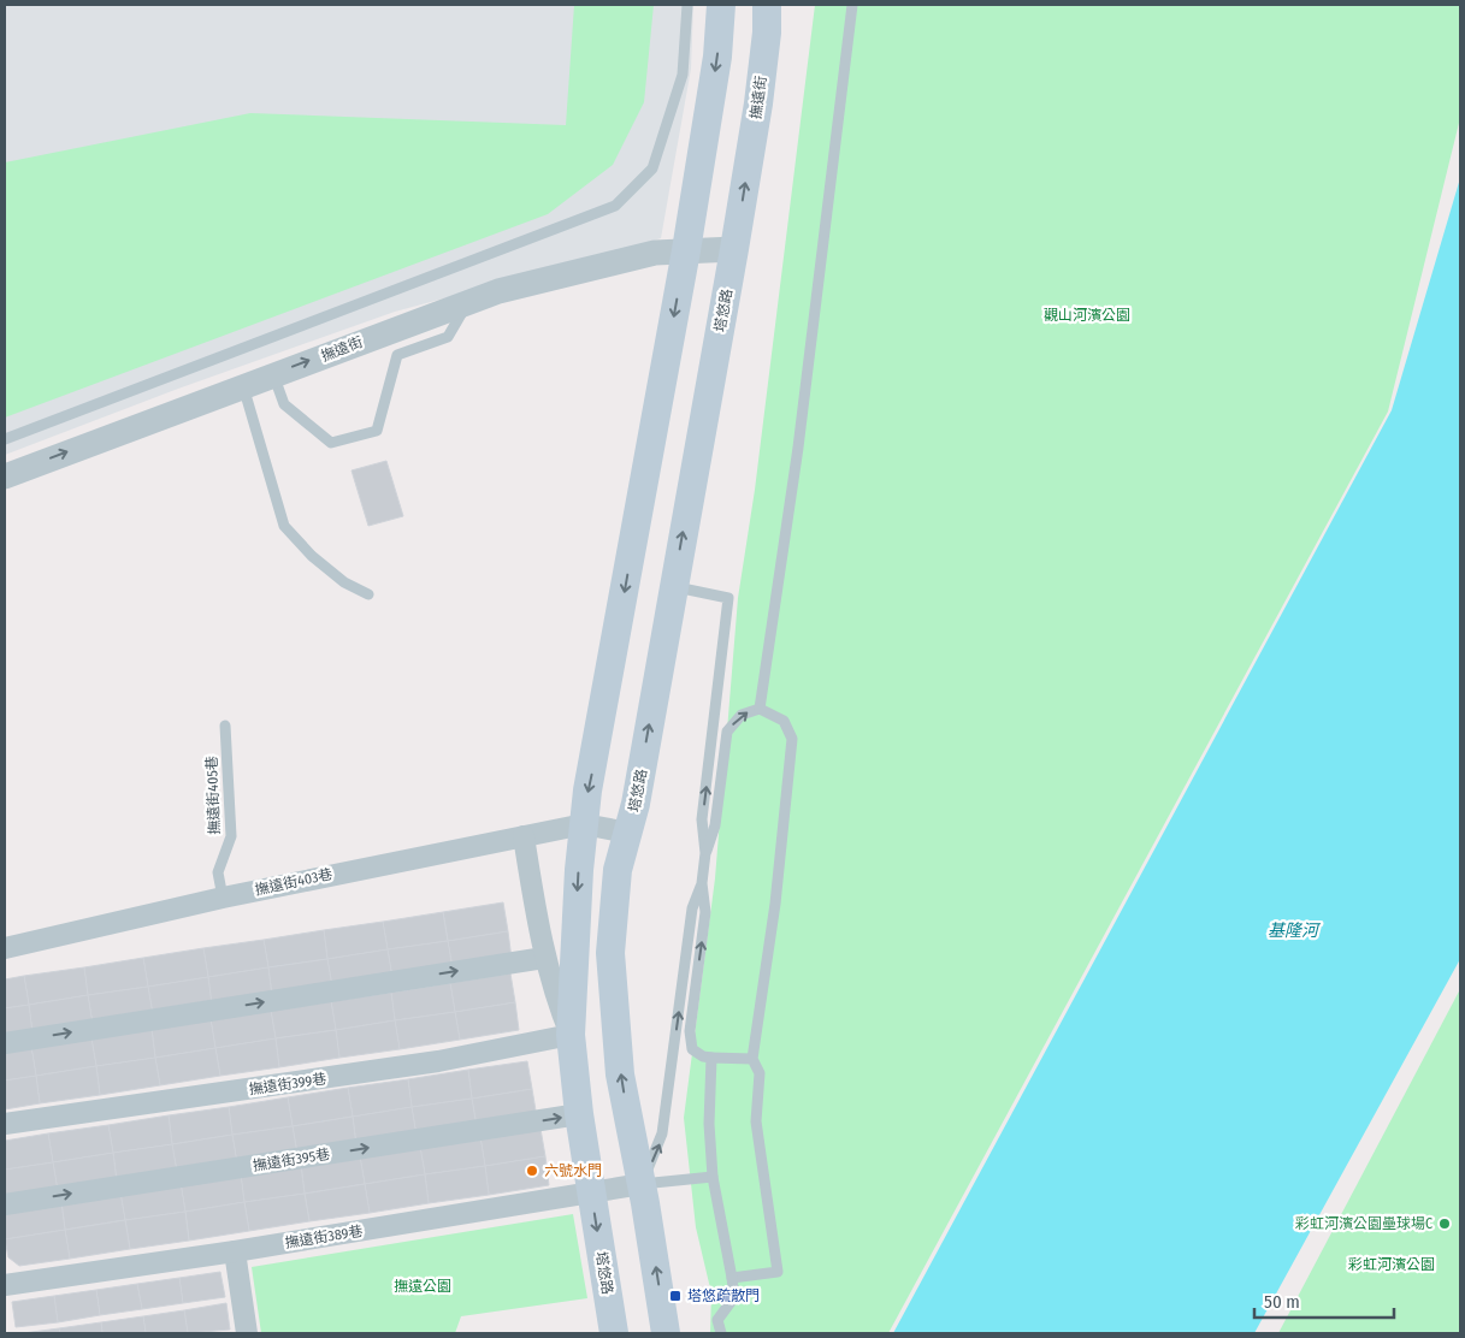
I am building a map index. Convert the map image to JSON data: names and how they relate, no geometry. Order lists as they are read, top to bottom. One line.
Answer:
{"streets":{"main road":["撫遠街","塔悠路"],"street":["撫遠街403巷","撫遠街399巷","撫遠街395巷","撫遠街389巷"],"lane":["撫遠街405巷"]},"crossings":[["撫遠街","塔悠路"],["塔悠路","撫遠街403巷"],["塔悠路","撫遠街399巷"],["塔悠路","撫遠街395巷"],["塔悠路","撫遠街389巷"],["撫遠街405巷","撫遠街403巷"]],"one_way":["撫遠街"],"water":["基隆河"],"parks":["觀山河濱公園","彩虹河濱公園","撫遠公園"],"places":{"other":["六號水門","彩虹河濱公園壘球場C"],"transit":["塔悠疏散門"]},"scale_bar":"50 m"}
